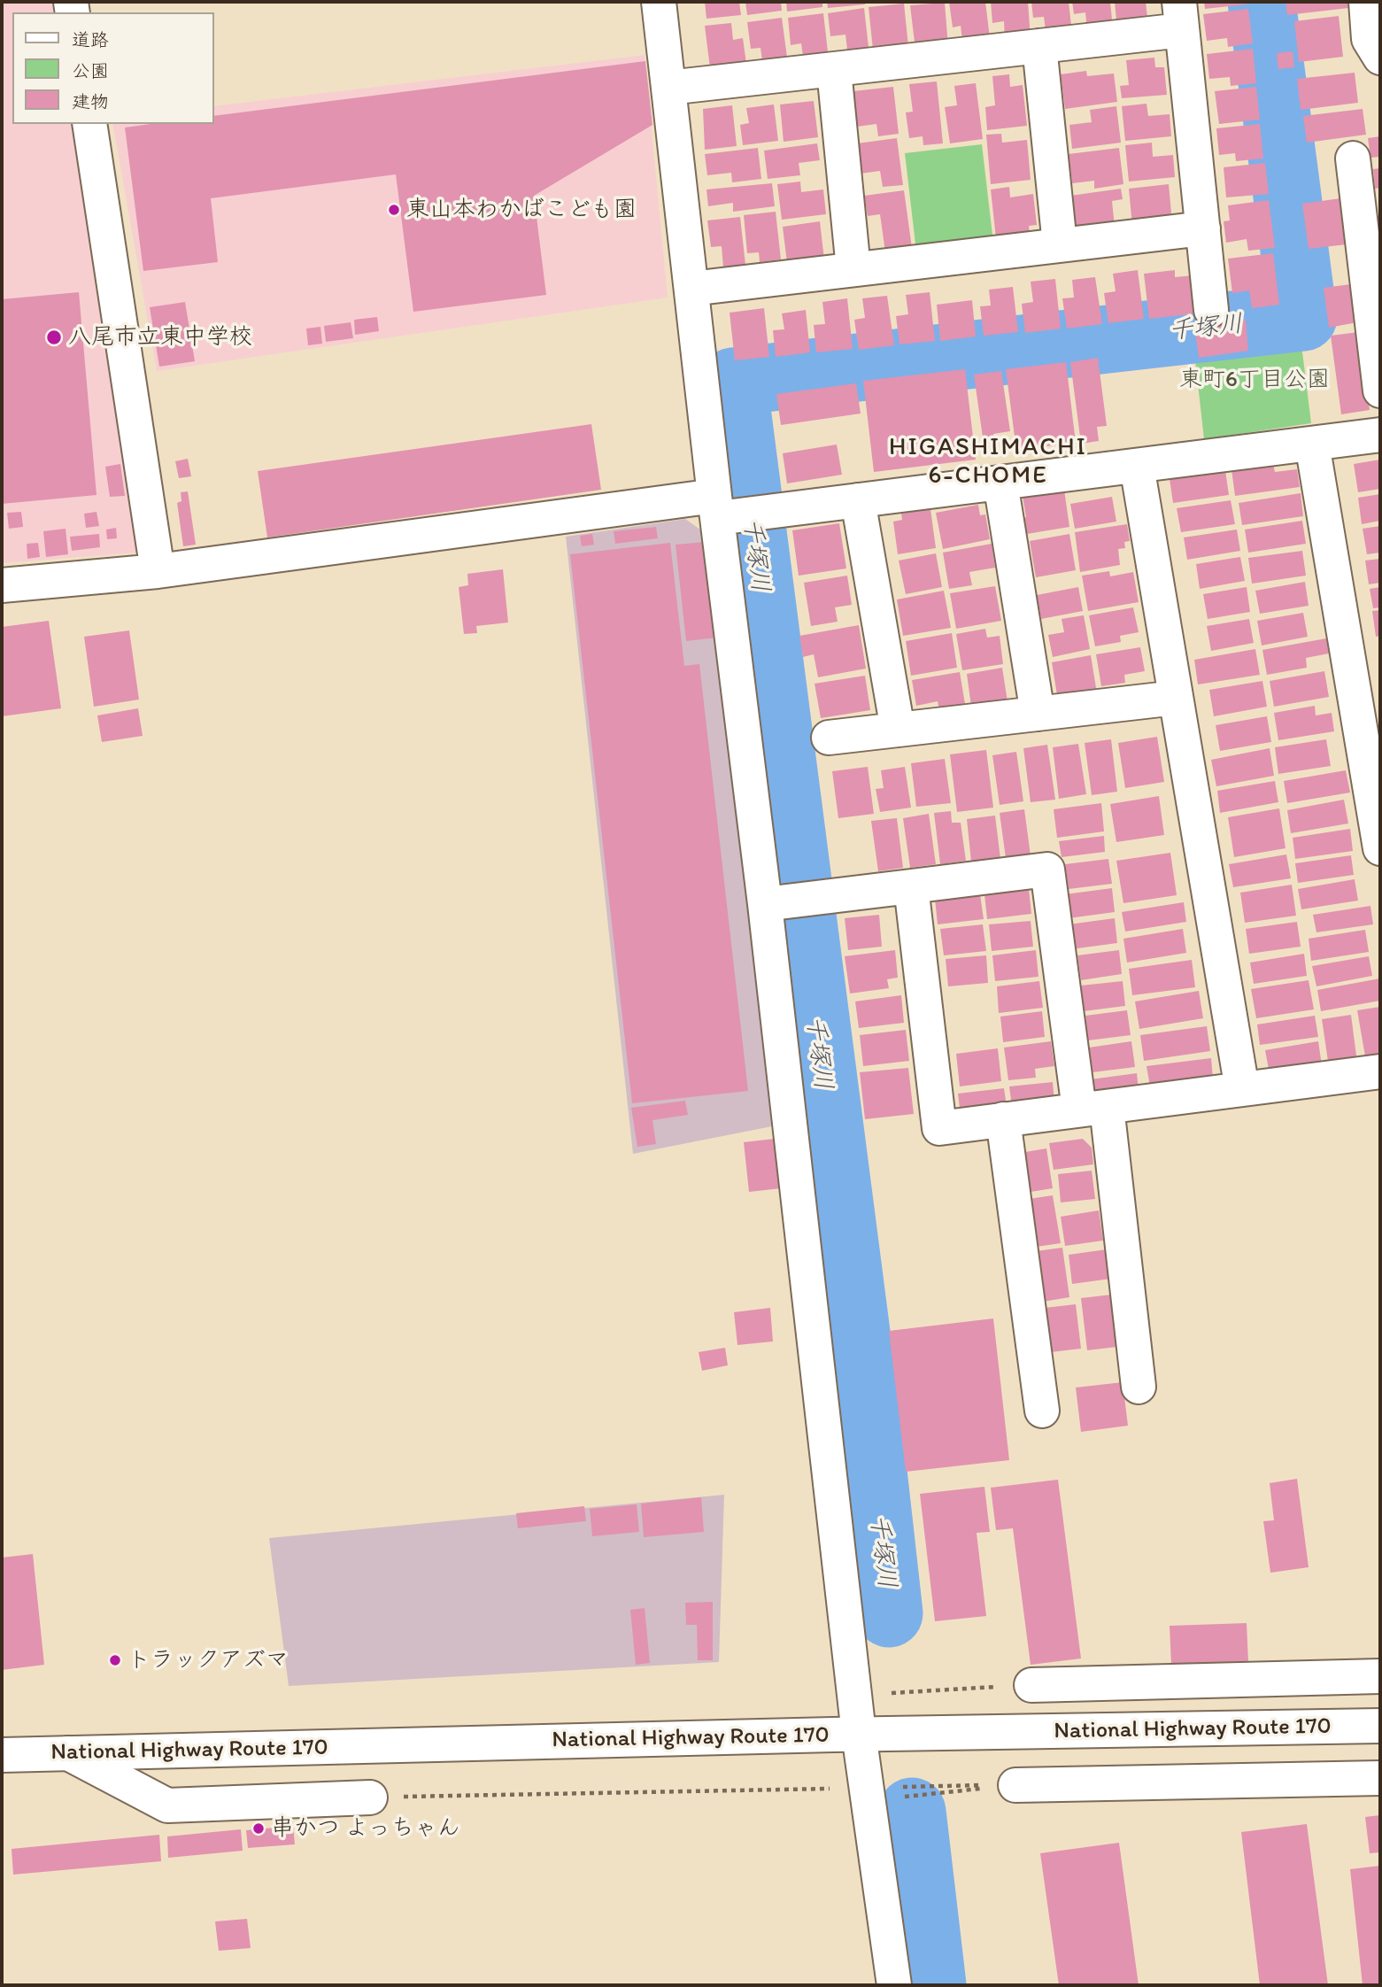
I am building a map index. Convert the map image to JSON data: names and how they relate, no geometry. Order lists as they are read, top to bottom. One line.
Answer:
{"streets":{"main road":["National Highway Route 170"]},"districts":["HIGASHIMACHI 6-CHOME"],"water":["千塚川"],"parks":["東町6丁目公園"],"places":["東山本わかばこども園","八尾市立東中学校","トラックアズマ","串かつ よっちゃん"],"legend":["道路","公園","建物"]}
